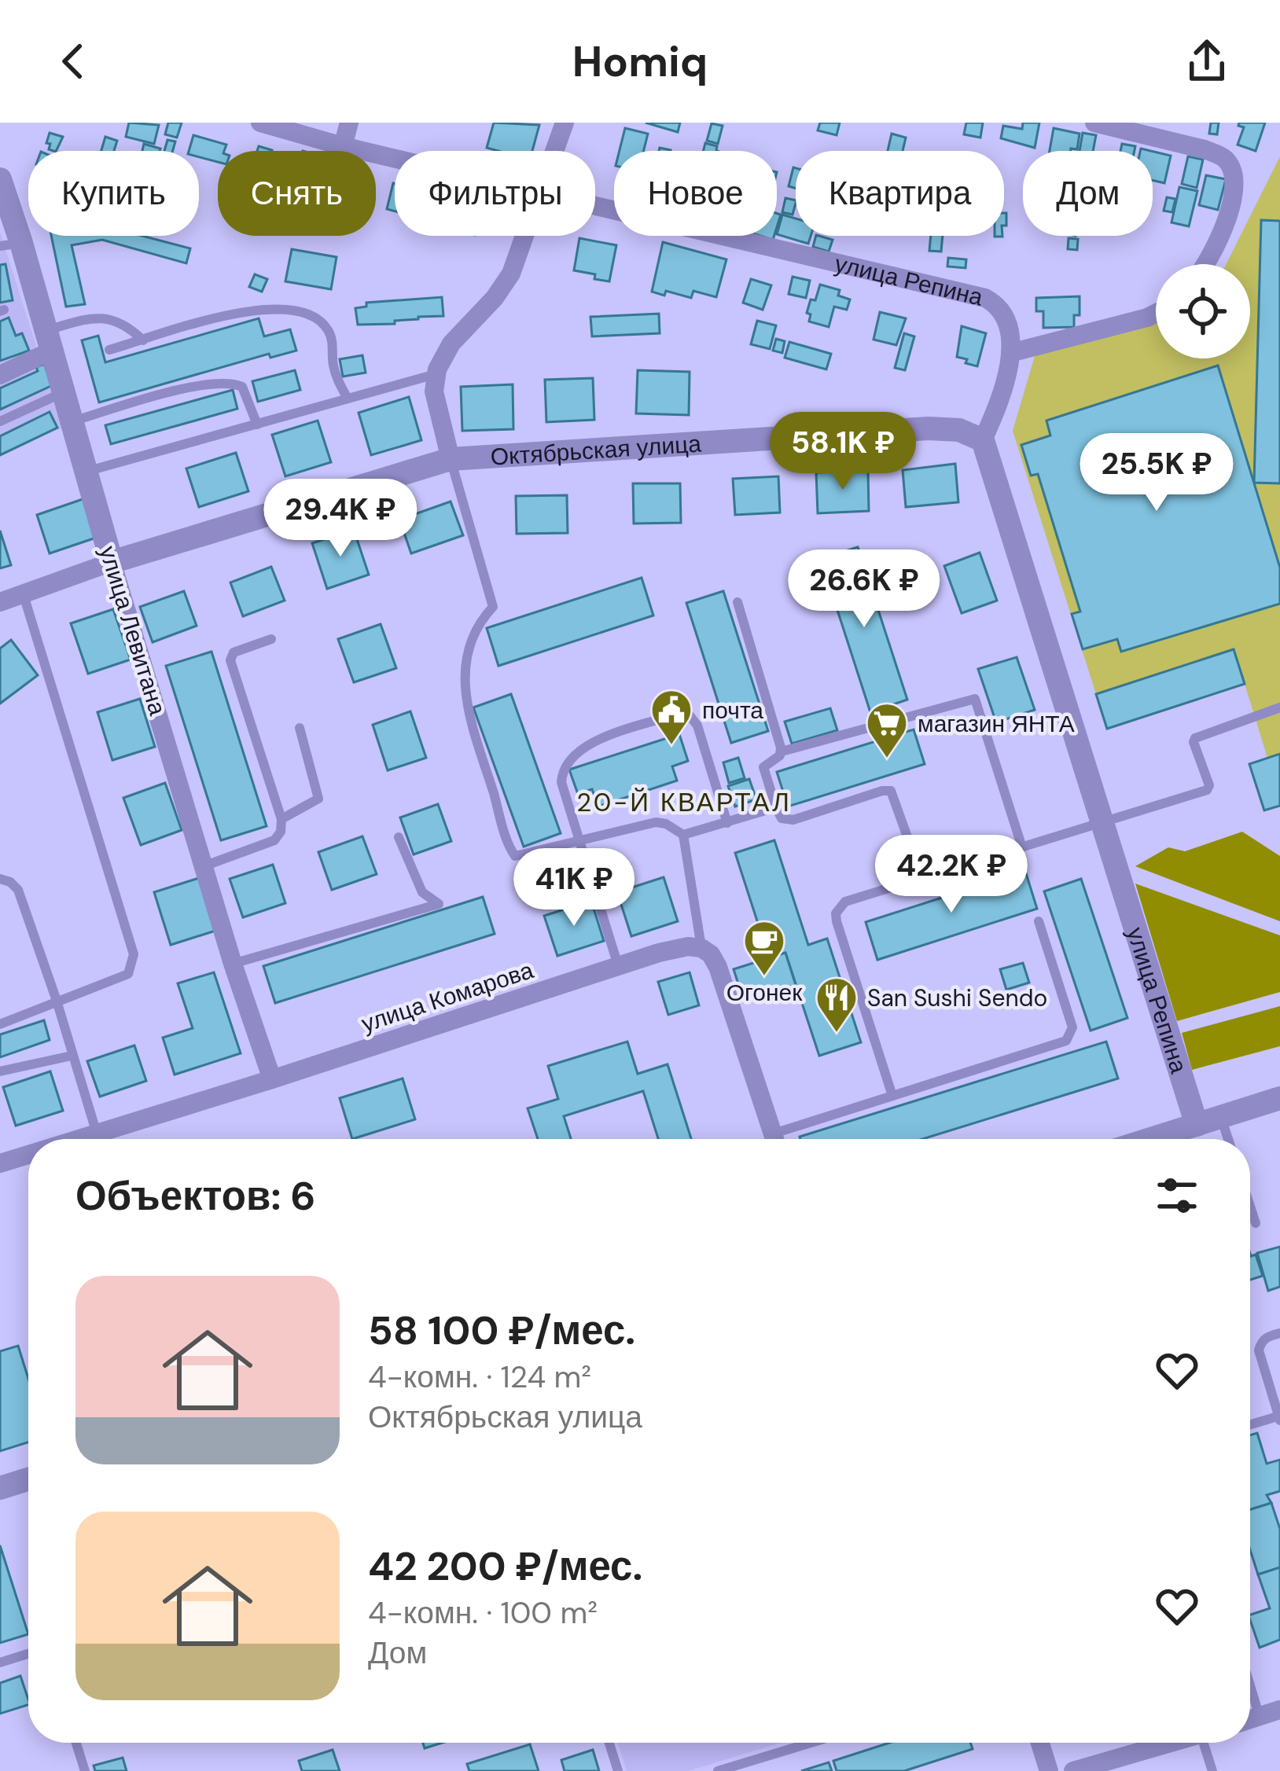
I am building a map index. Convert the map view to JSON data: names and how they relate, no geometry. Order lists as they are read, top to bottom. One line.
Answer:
{"streets":{"street":["улица Репина","Октябрьская улица","улица Левитана","улица Комарова"]},"crossings":[["улица Репина","Октябрьская улица"],["Октябрьская улица","улица Левитана"],["улица Левитана","улица Комарова"]],"districts":["20-Й КВАРТАЛ"],"places":{"public building":["почта"],"supermarket":["магазин ЯНТА"],"cafe":["Огонек"],"restaurant":["San Sushi Sendo"]},"page":{"header":"Homiq","chip":["Купить","Снять","Фильтры","Новое","Квартира","Дом"],"price":["58.1K ₽","25.5K ₽","29.4K ₽","26.6K ₽","42.2K ₽","41K ₽"],"heading":"Объектов: 6","list":[{"name":"58 100 ₽/мес.","note":"4-комн. · 124 m² · Октябрьская улица"},{"name":"42 200 ₽/мес.","note":"4-комн. · 100 m² · Дом"}]}}
